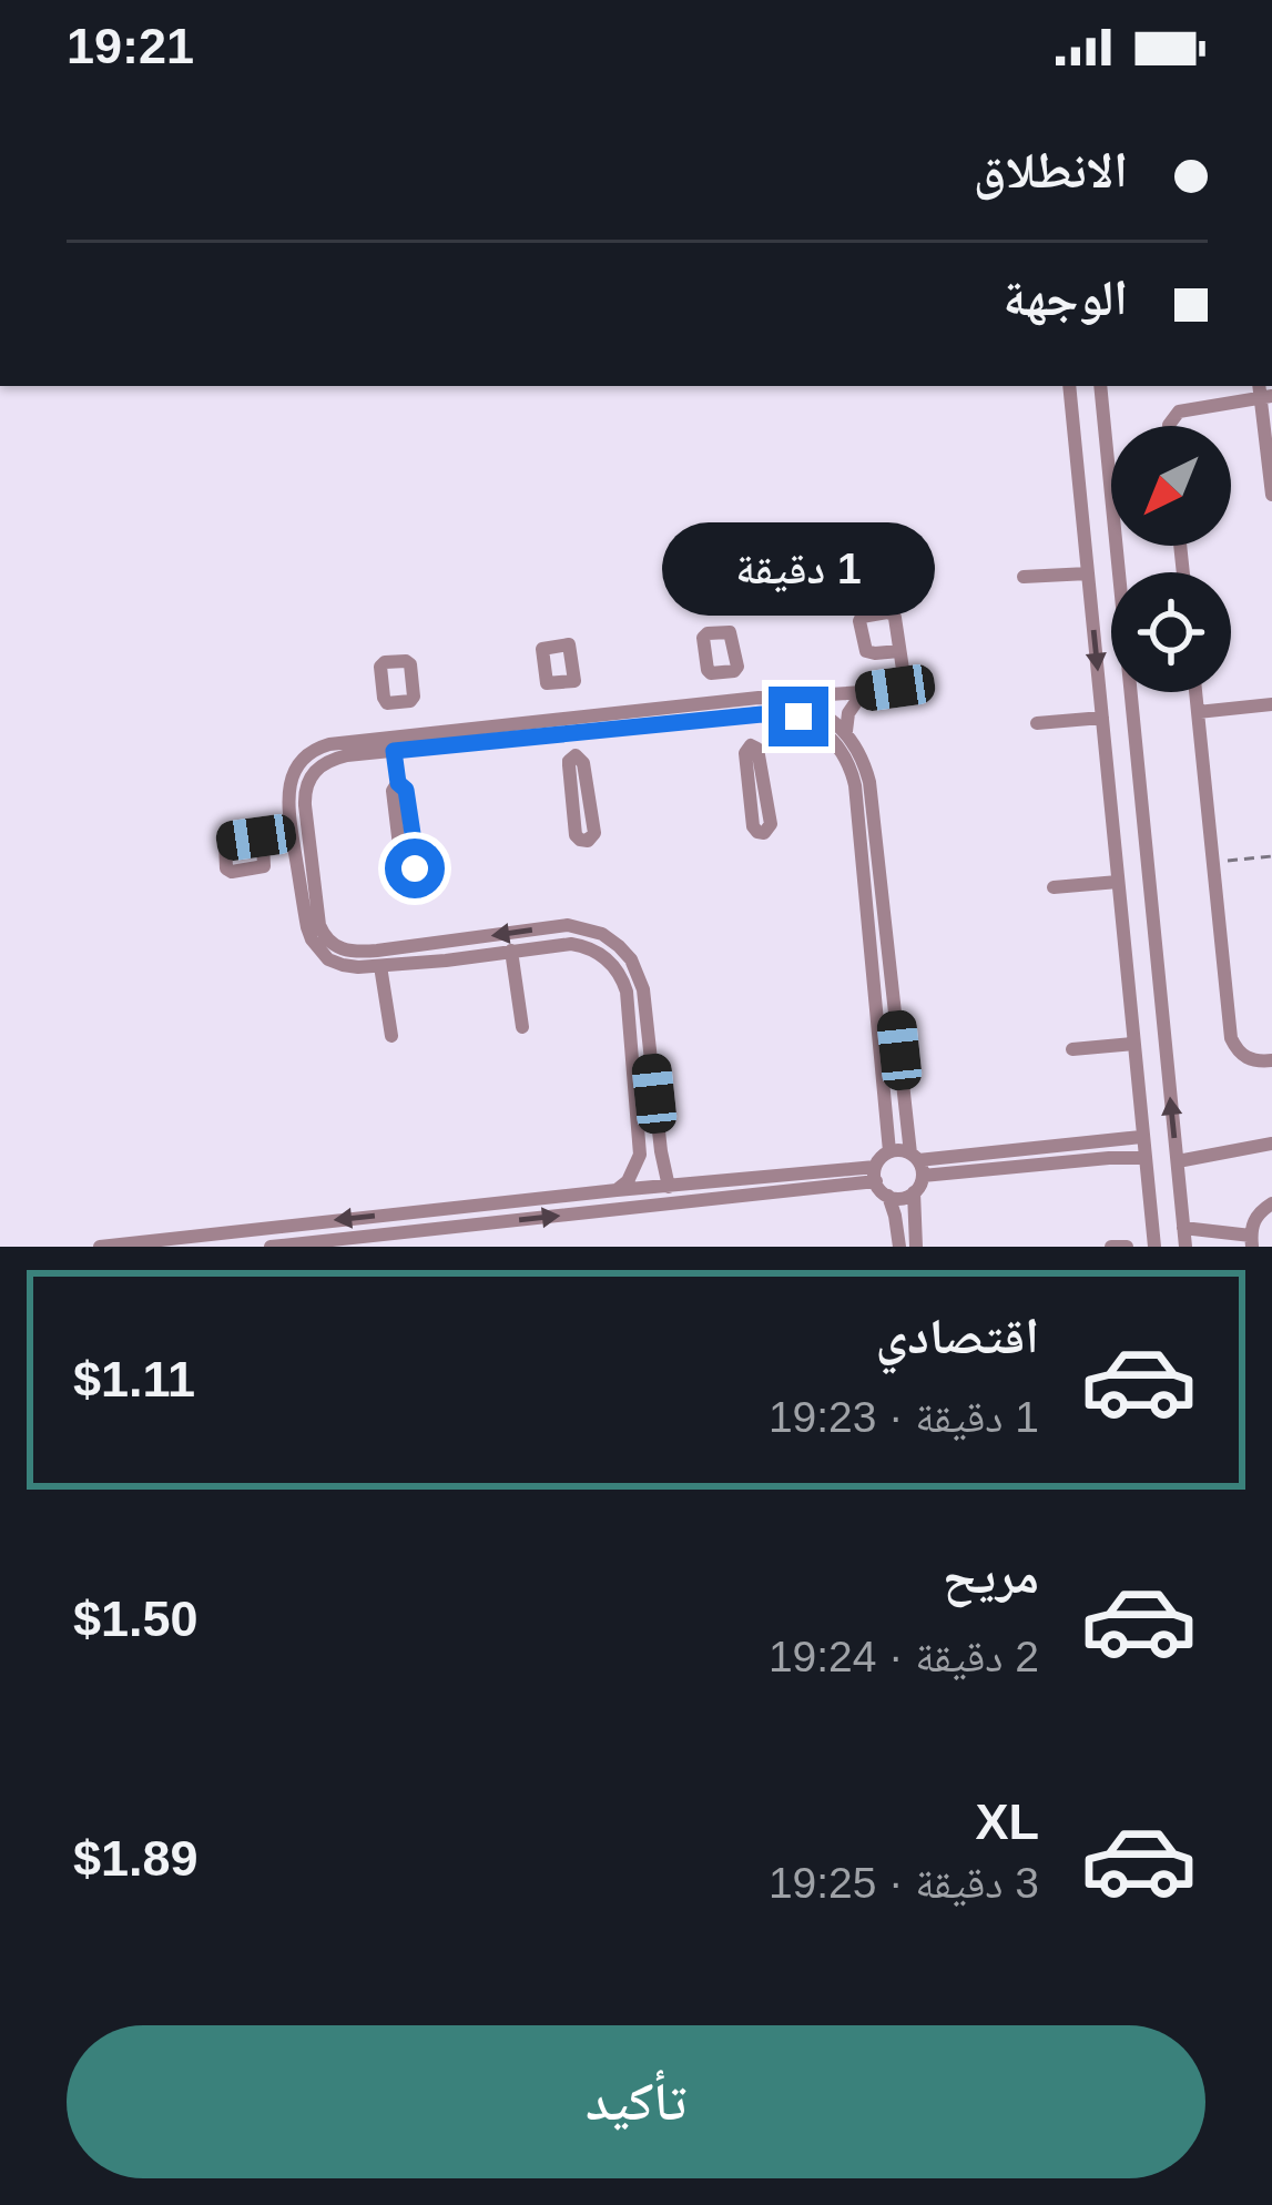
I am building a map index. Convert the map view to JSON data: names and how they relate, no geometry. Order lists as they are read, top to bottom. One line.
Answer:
{"north":"bottom left","page":{"status":"19:21","banner":["الانطلاق","الوجهة"],"bubble":"1 دقيقة","list":[{"name":"اقتصادي","note":"1 دقيقة · 19:23","value":"$1.11"},{"name":"مريح","note":"2 دقيقة · 19:24","value":"$1.50"},{"name":"XL","note":"3 دقيقة · 19:25","value":"$1.89"}],"buttons":"تأكيد"}}
